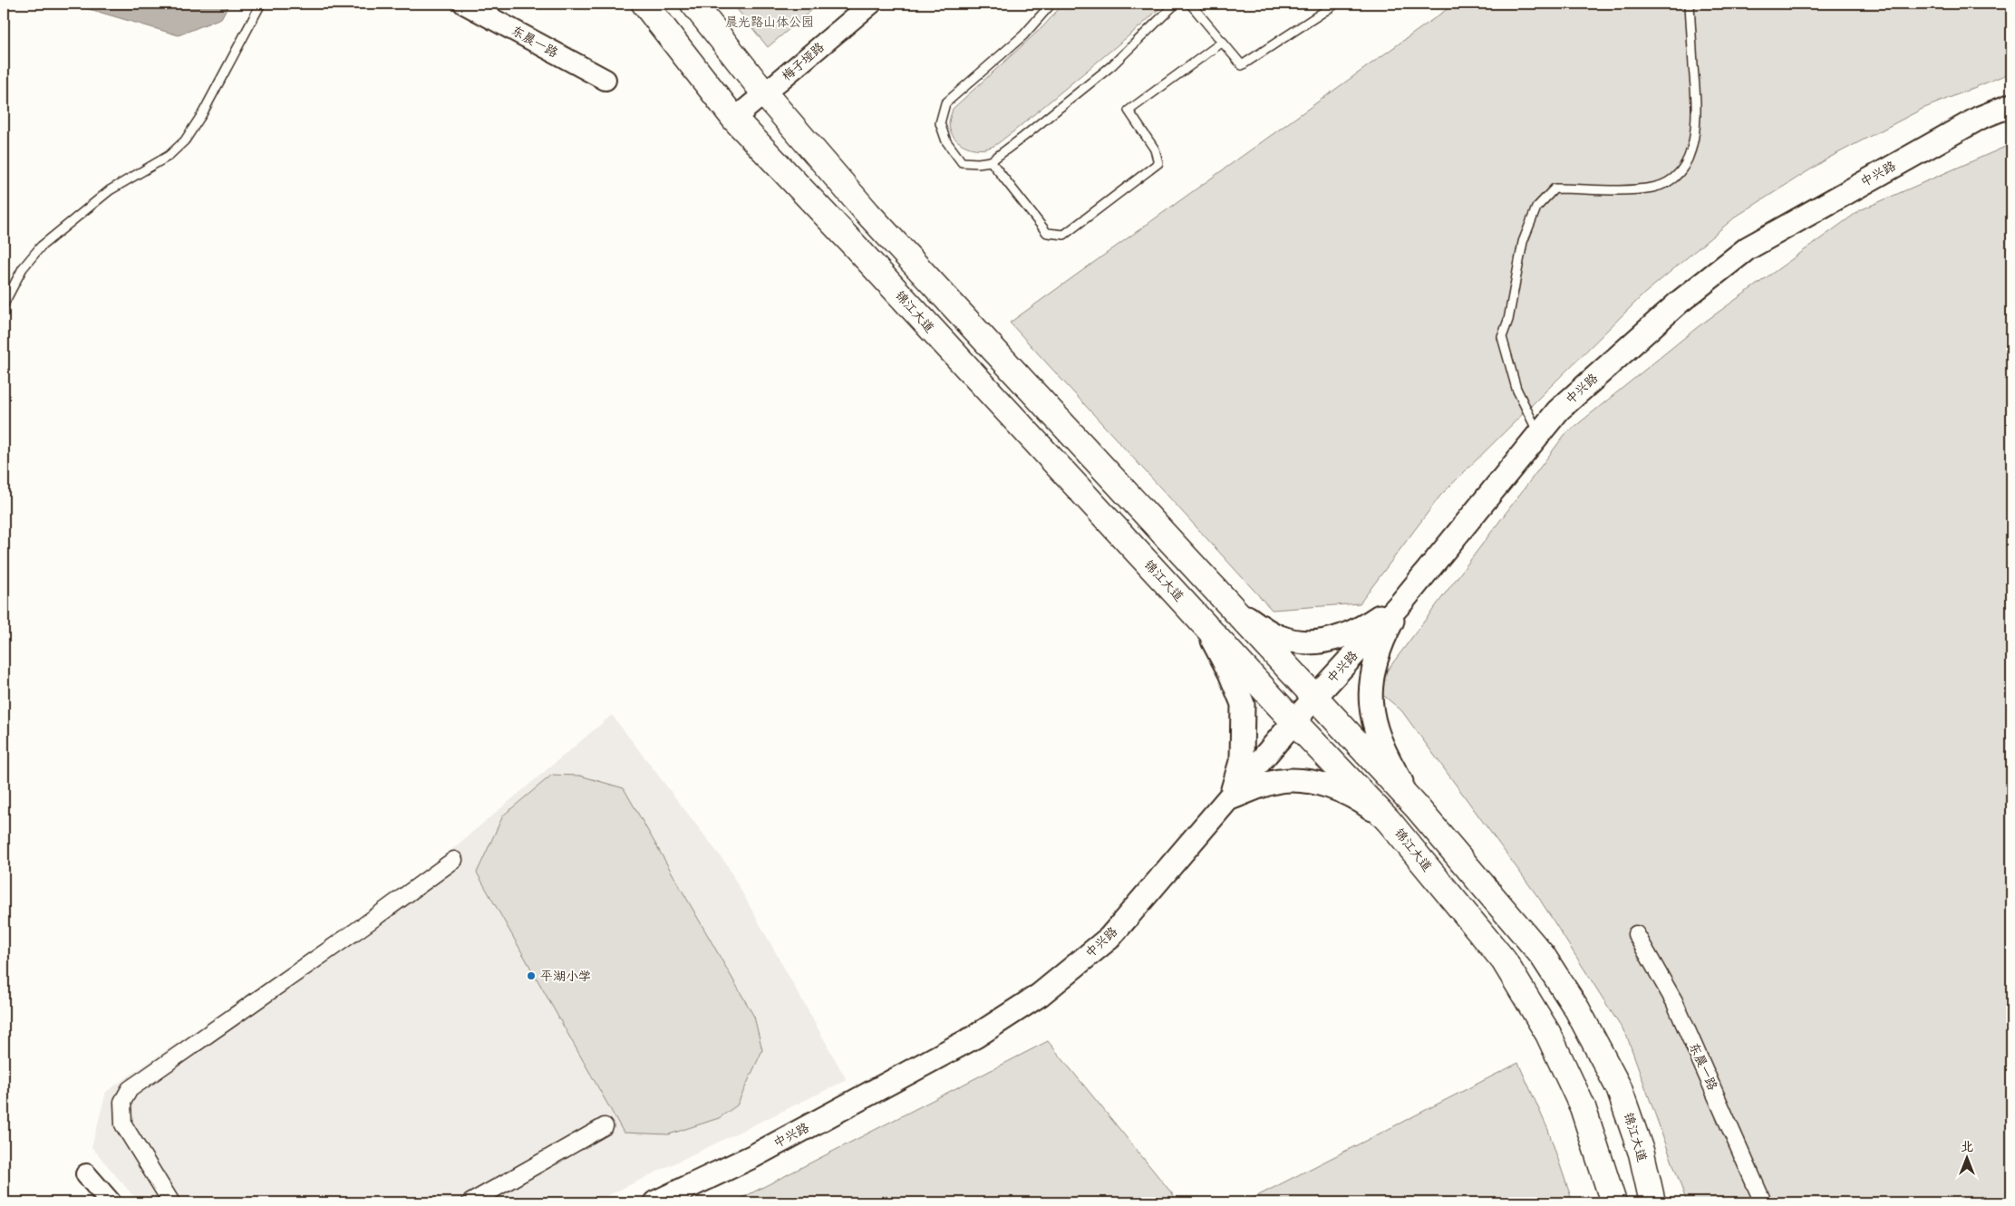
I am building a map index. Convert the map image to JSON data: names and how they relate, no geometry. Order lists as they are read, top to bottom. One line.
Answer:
{"streets":{"main road":["中兴路","锦江大道"],"street":["东晨一路","梅子垭路"]},"crossings":[["梅子垭路","锦江大道"],["中兴路","锦江大道"]],"parks":["晨光路山体公园"],"places":["平湖小学"],"north":"top"}
